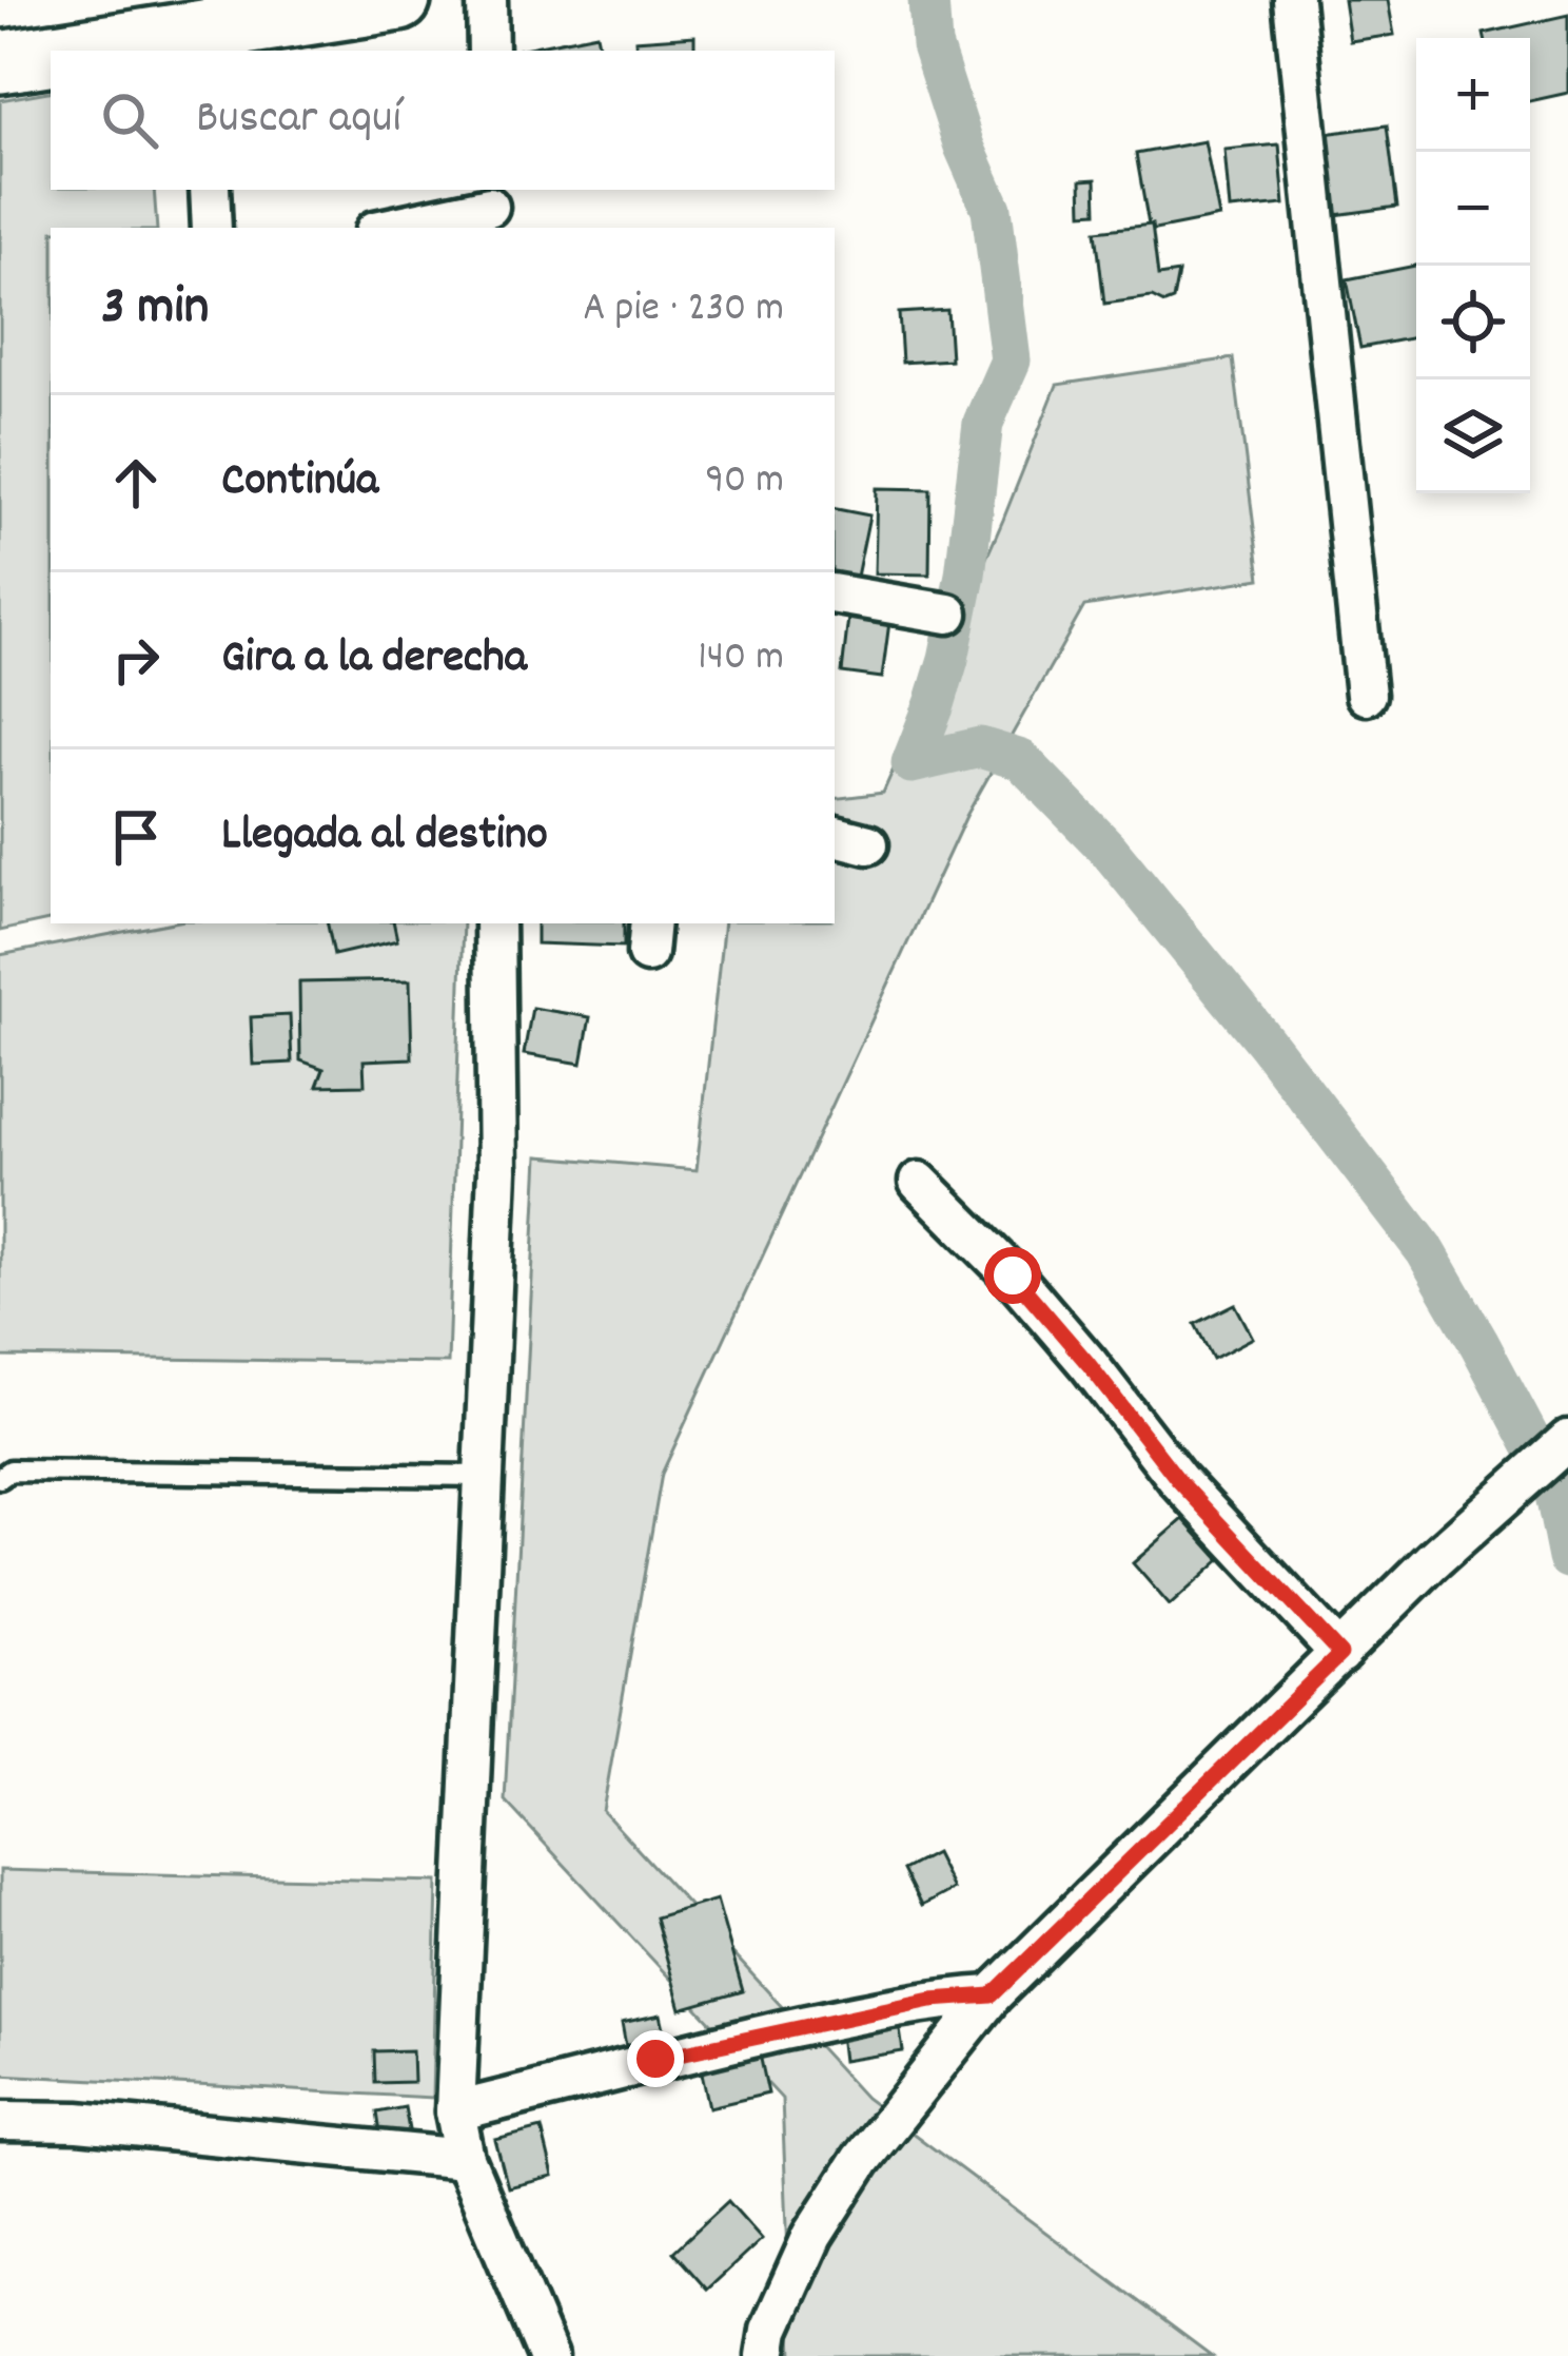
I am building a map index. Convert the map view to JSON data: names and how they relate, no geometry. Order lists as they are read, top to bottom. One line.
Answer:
{"page":{"map_buttons":["+","−"],"search":"Buscar aquí","heading":["3 min","A pie · 230 m"],"list":[["Continúa","90 m"],["Gira a la derecha","140 m"],"Llegada al destino"]}}
